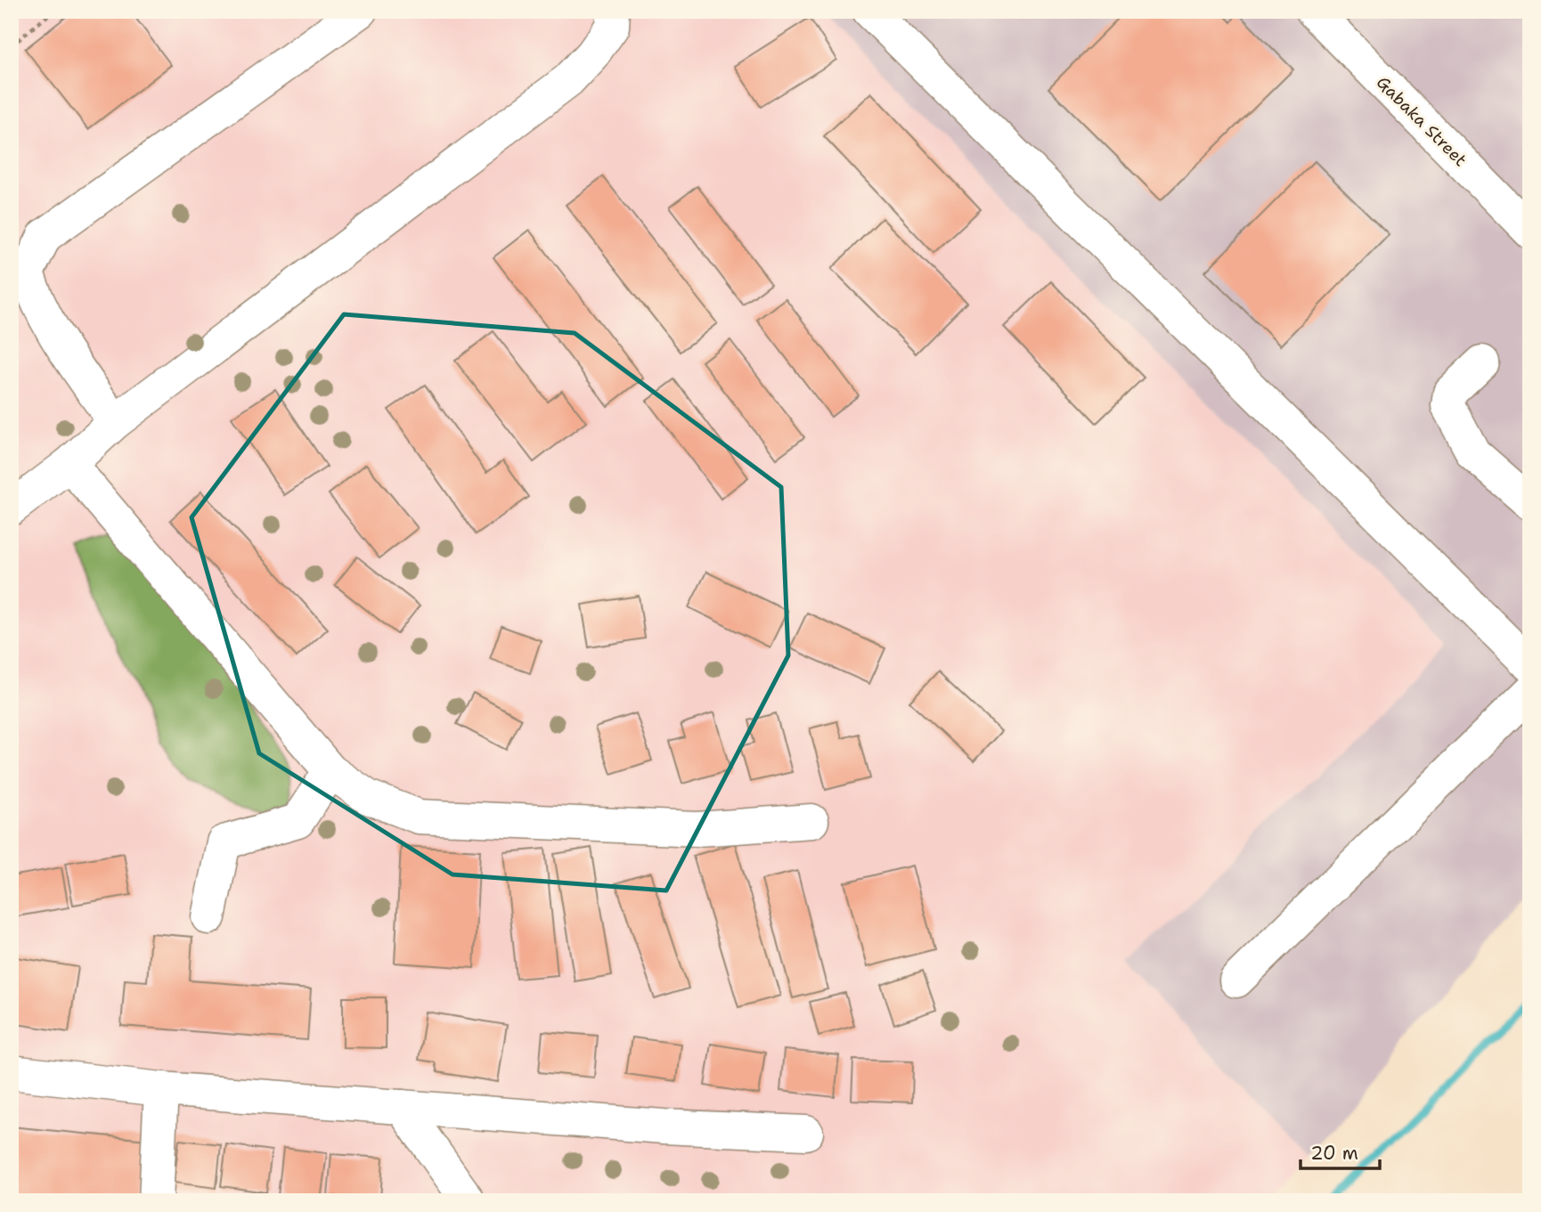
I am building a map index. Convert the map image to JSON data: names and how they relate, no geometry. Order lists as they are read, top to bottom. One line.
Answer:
{"streets":{"street":["Gabaka Street"]},"scale_bar":"20 m"}
